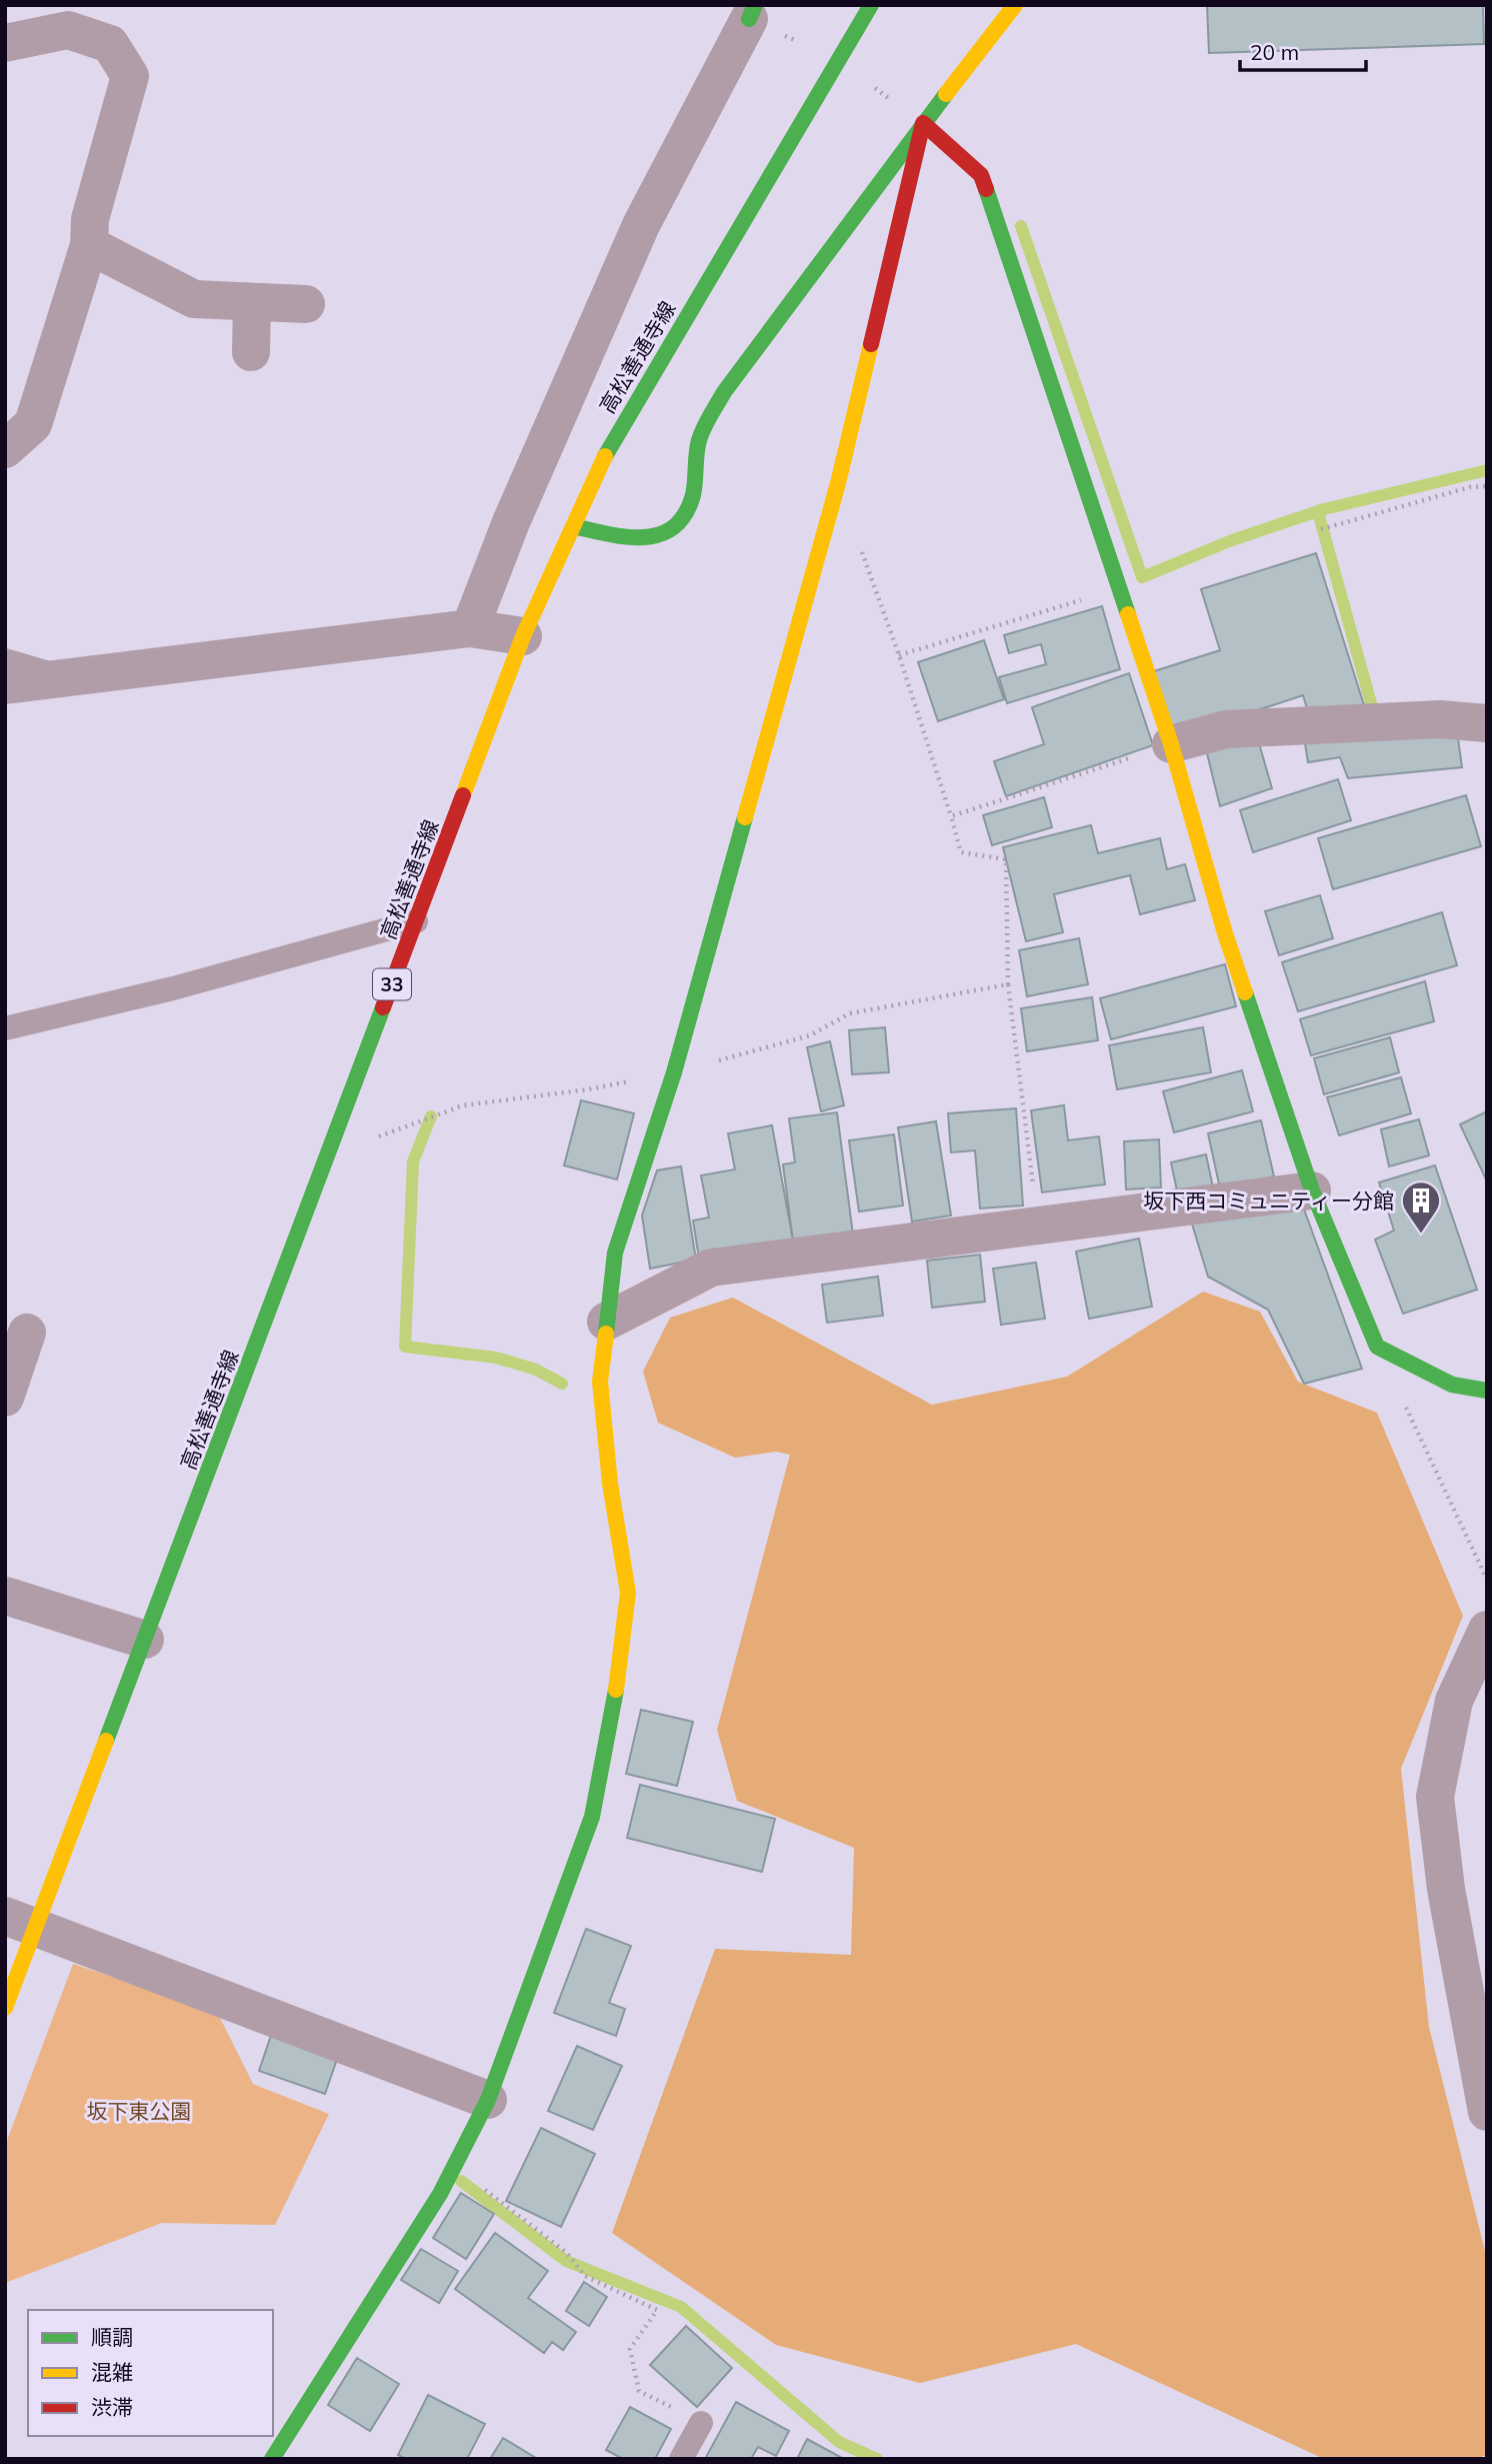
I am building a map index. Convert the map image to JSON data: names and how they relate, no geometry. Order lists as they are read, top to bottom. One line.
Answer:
{"streets":{"street":["高松善通寺線","33"]},"parks":["坂下東公園"],"places":{"building":["坂下西コミュニティー分館"]},"legend":["順調","混雑","渋滞"],"scale_bar":"20 m"}
